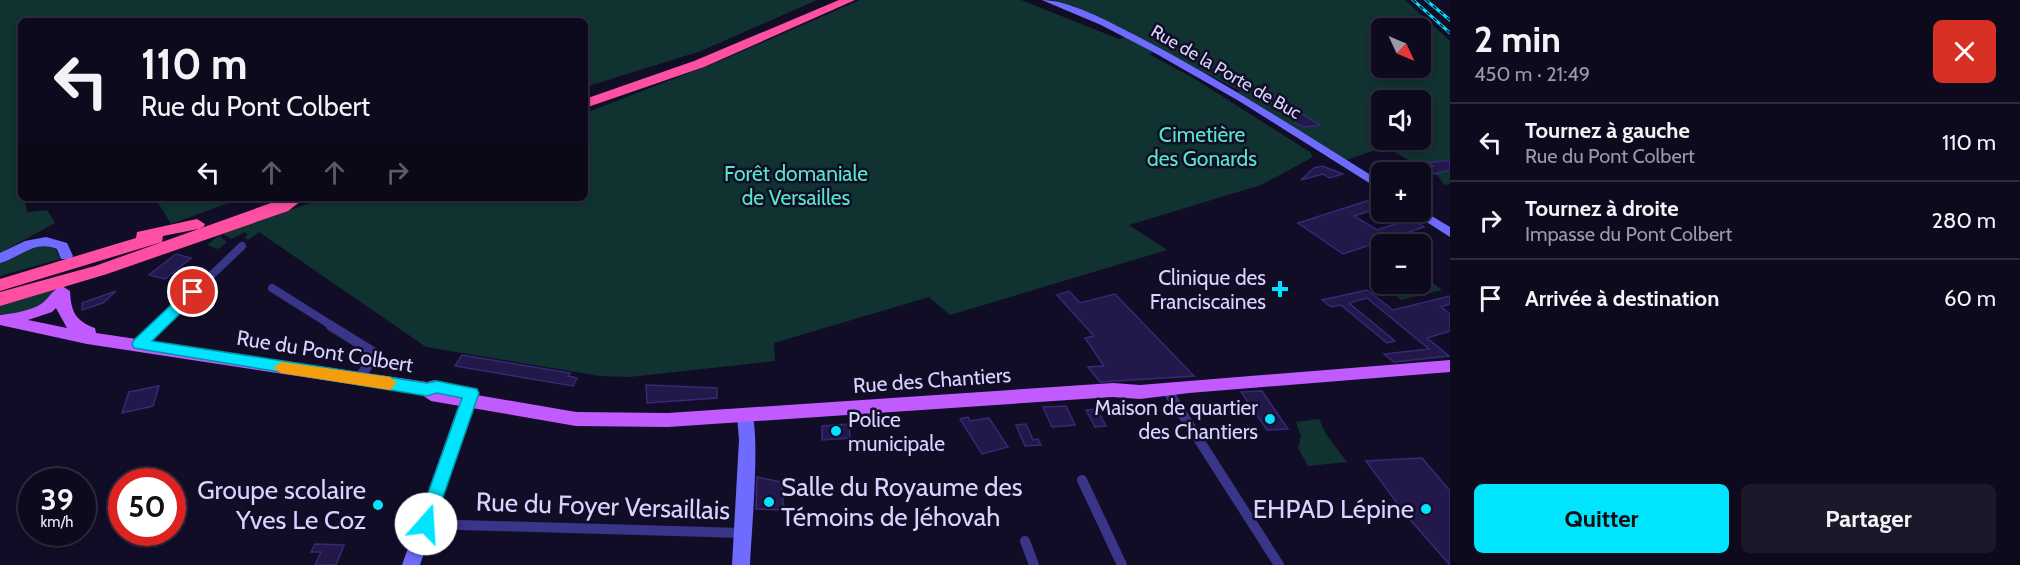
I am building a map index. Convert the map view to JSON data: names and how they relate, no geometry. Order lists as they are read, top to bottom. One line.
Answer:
{"streets":{"main road":["Rue de la Porte de Buc","Rue du Pont Colbert","Rue des Chantiers"],"street":["Rue du Foyer Versaillais"]},"crossings":[["Rue du Pont Colbert","Rue des Chantiers"]],"parks":["Cimetière des Gonards","Forêt domaniale de Versailles"],"places":{"health":["Clinique des Franciscaines"],"other":["Maison de quartier des Chantiers","Police municipale","Salle du Royaume des Témoins de Jéhovah","Groupe scolaire Yves Le Coz","EHPAD Lépine"]},"north":"bottom right","page":{"heading":["2 min","450 m · 21:49"],"map_buttons":["+","−"],"turn":["110 m","Rue du Pont Colbert"],"list":[{"name":"Tournez à gauche","note":"Rue du Pont Colbert","value":"110 m"},{"name":"Tournez à droite","note":"Impasse du Pont Colbert","value":"280 m"},{"name":"Arrivée à destination","value":"60 m"}],"speed":"39 km/h","limit":"50","buttons":["Quitter","Partager"]}}
